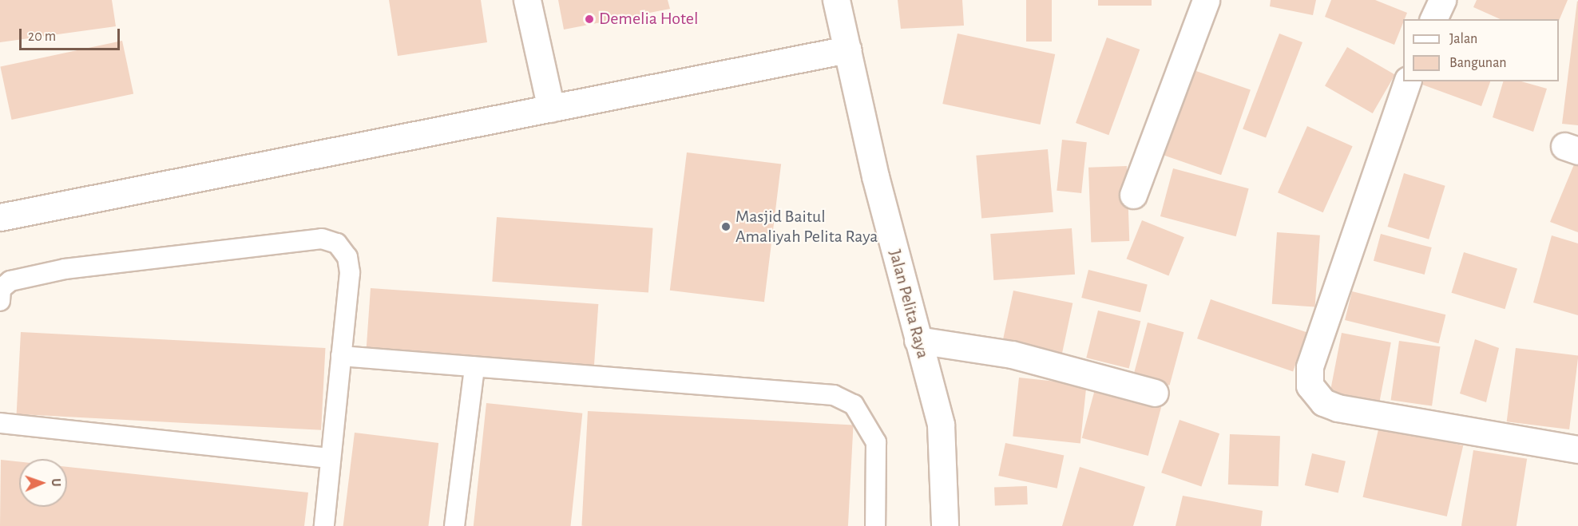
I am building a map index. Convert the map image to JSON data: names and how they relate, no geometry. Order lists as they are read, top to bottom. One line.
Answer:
{"streets":{"street":["Jalan Pelita Raya"]},"places":["Demelia Hotel","Masjid Baitul Amaliyah Pelita Raya"],"legend":["Jalan","Bangunan"],"scale_bar":"20 m","north":"right"}
